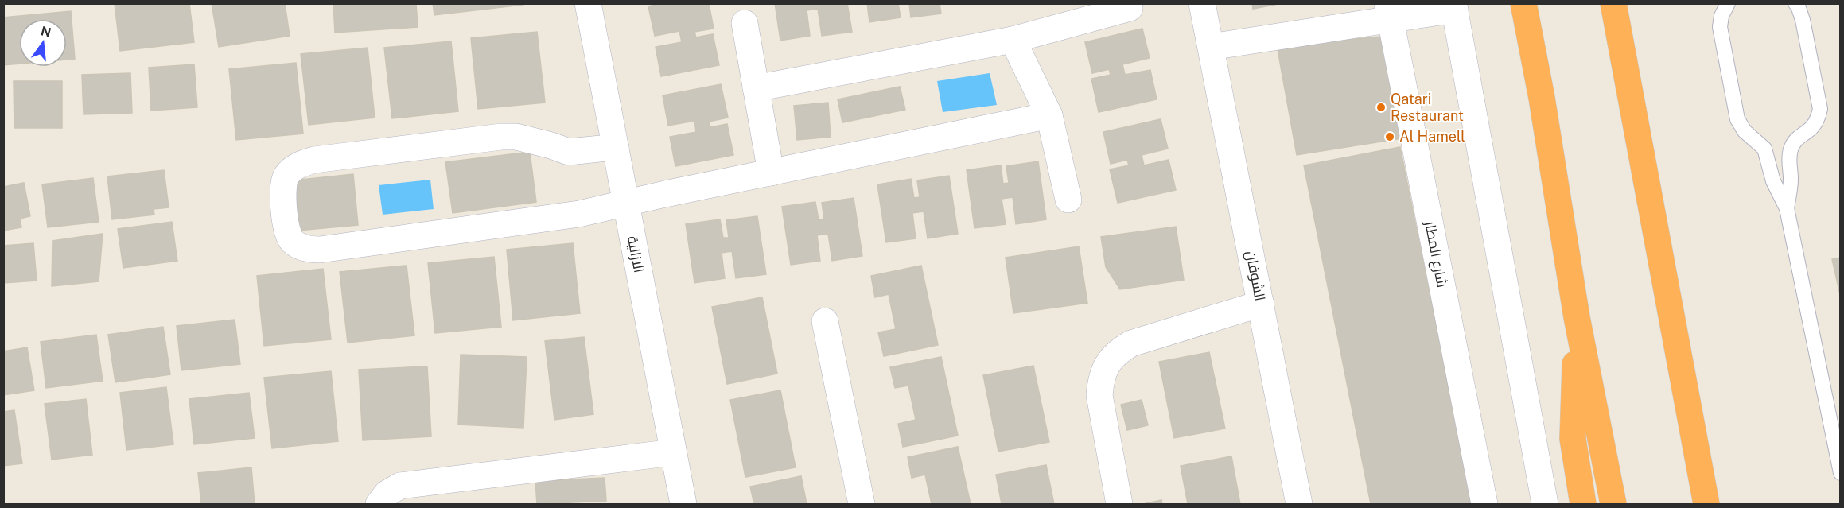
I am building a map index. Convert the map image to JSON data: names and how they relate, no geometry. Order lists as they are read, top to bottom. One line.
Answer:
{"streets":{"street":["الازالية","شارع المطار","الشوفان"]},"places":["Qatari Restaurant","Al Hamell"],"north":"top"}
